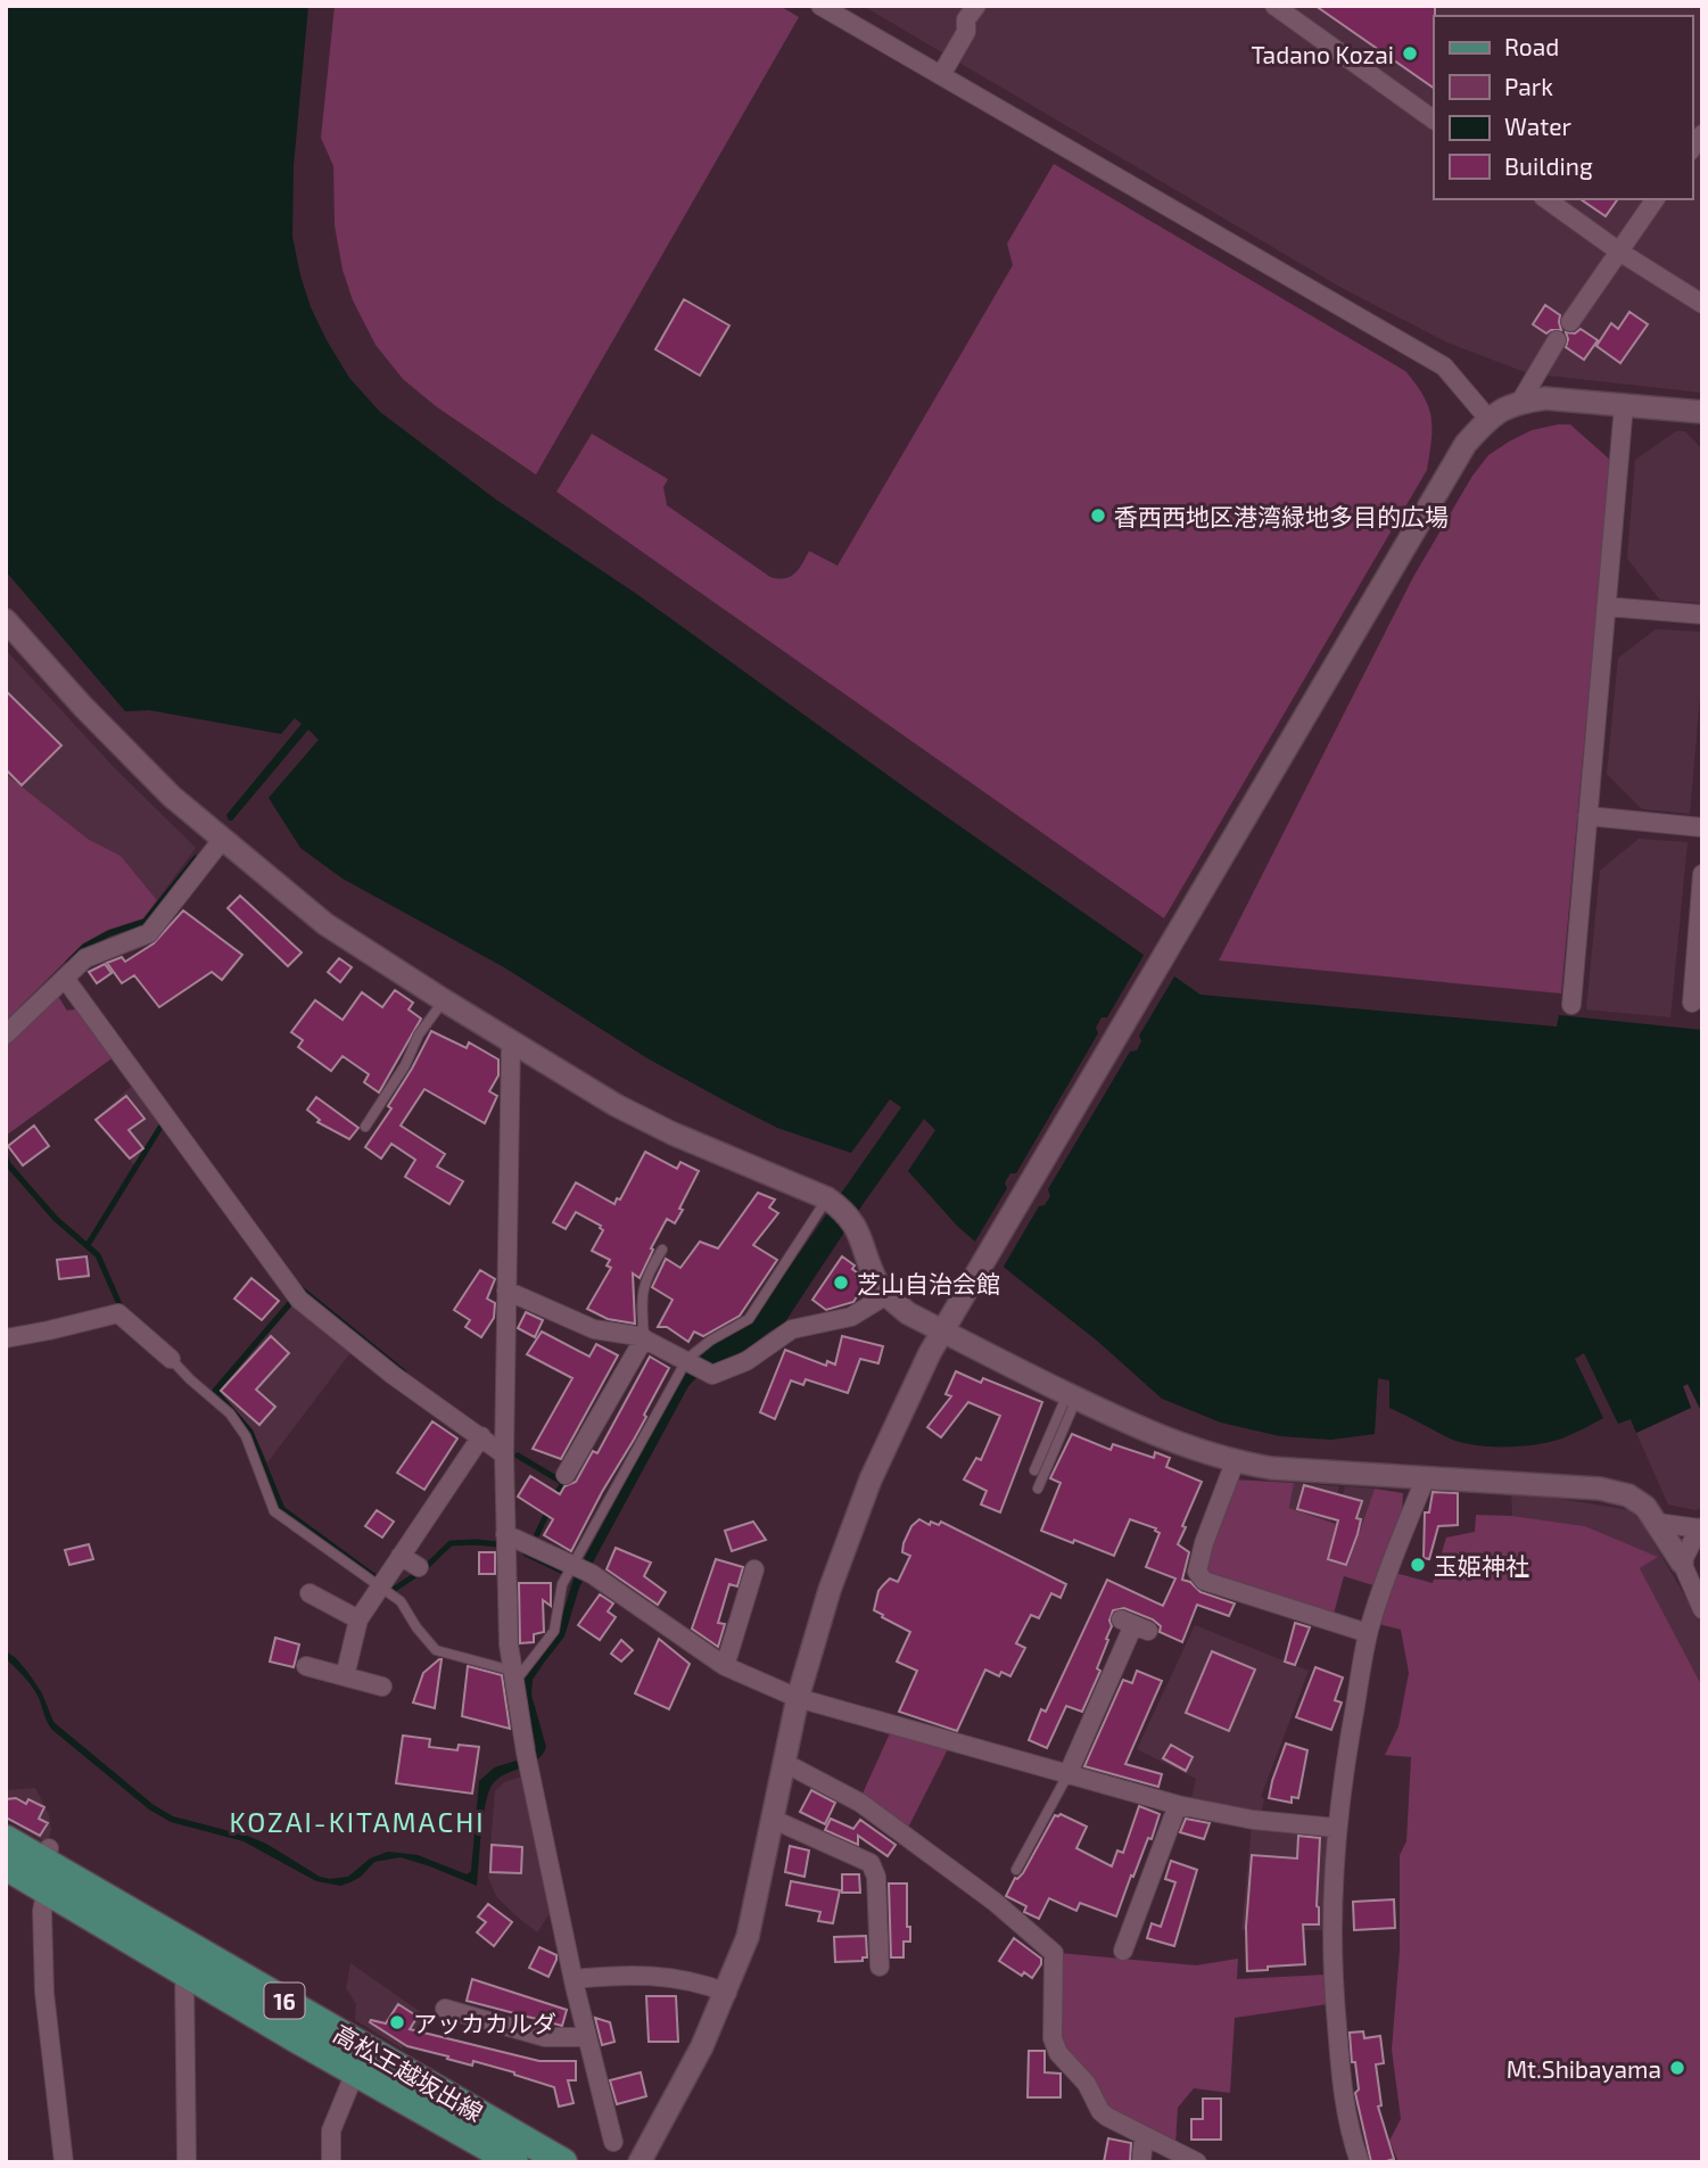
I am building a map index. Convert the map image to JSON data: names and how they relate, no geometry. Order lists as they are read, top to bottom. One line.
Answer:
{"streets":{"main road":["16","高松王越坂出線"]},"districts":["KOZAI-KITAMACHI"],"places":["Tadano Kozai","香西西地区港湾緑地多目的広場","芝山自治会館","玉姫神社","アッカカルダ","Mt.Shibayama"],"legend":["Road","Park","Water","Building"]}
